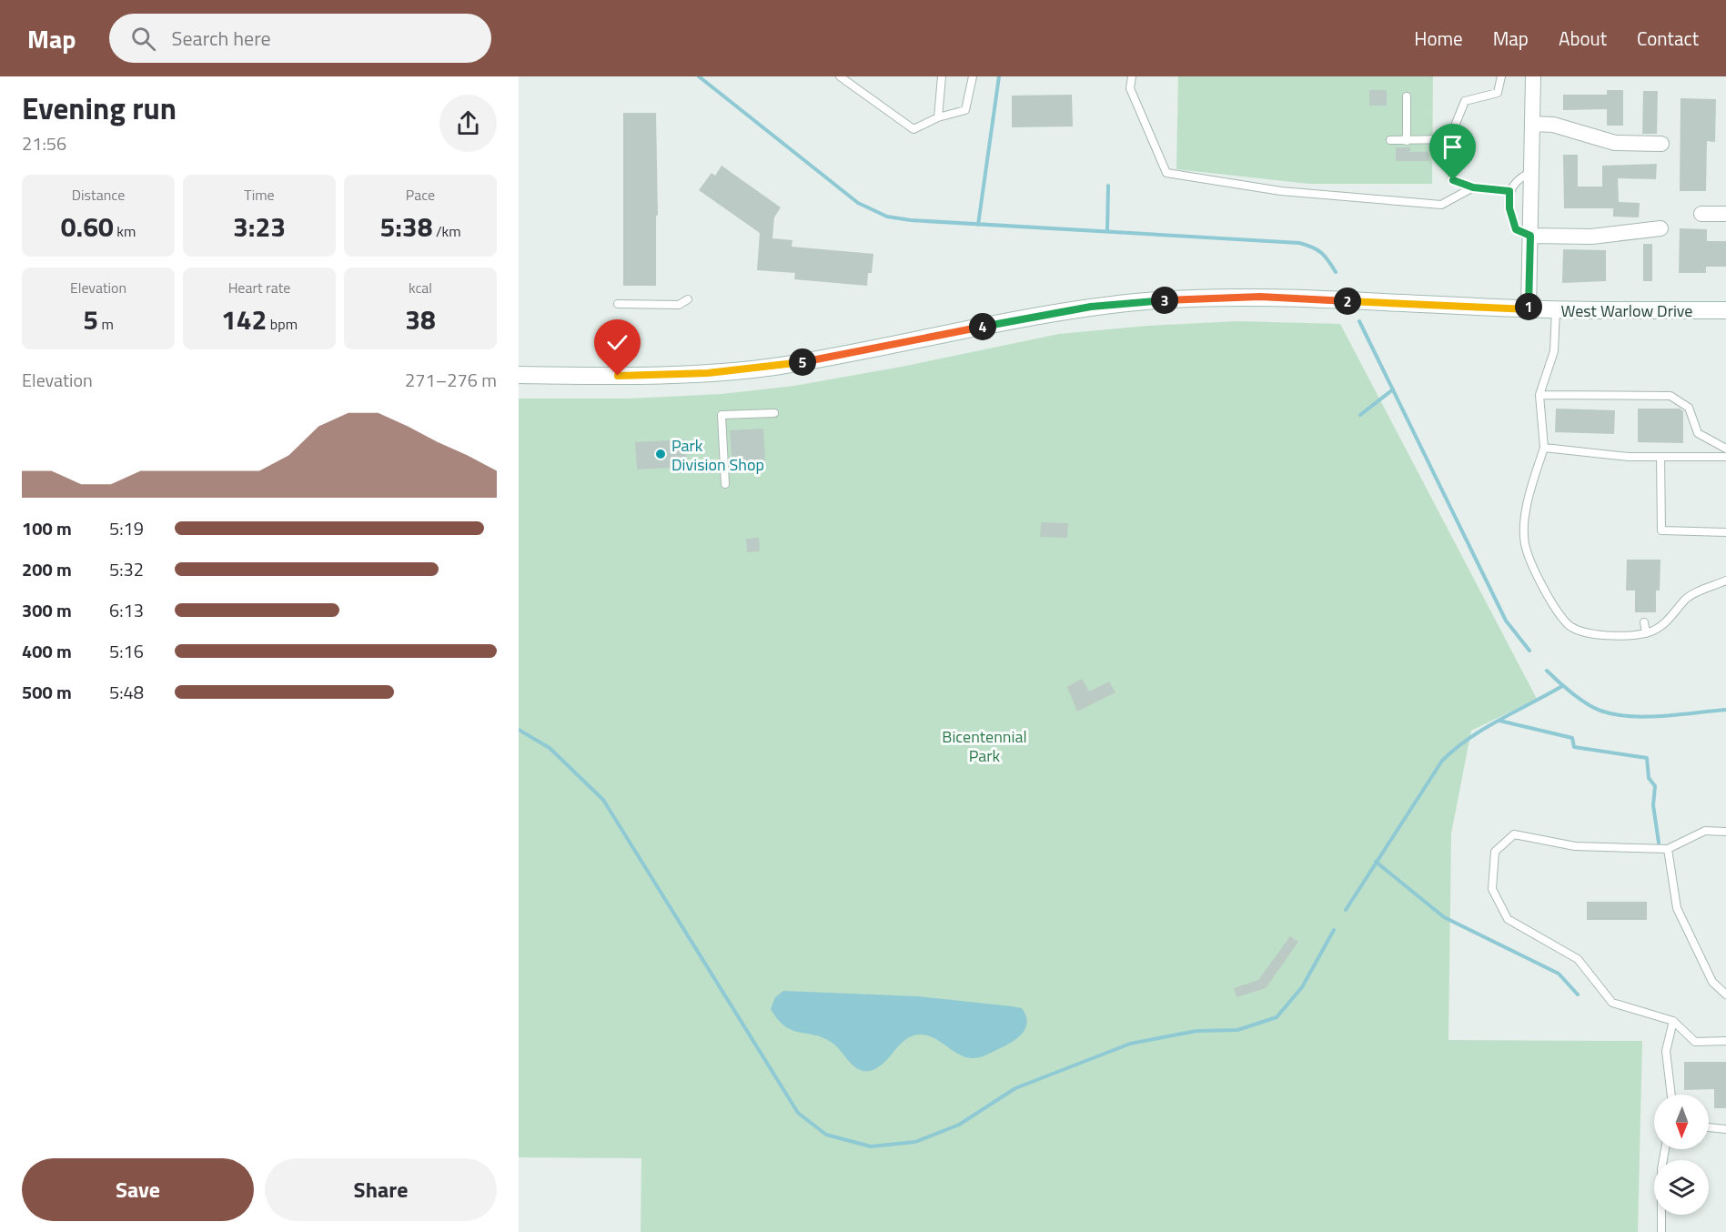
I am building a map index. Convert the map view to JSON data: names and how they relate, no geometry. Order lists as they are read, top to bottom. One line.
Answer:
{"streets":{"street":["West Warlow Drive"]},"parks":["Bicentennial Park"],"places":["Park Division Shop"],"north":"bottom","page":{"header":"Map","search":"Search here","nav":["Home","Map","About","Contact"],"heading":["Evening run","21:56"],"stats":[["Distance","0.60 km"],["Time","3:23"],["Pace","5:38 /km"],["Elevation","5 m"],["Heart rate","142 bpm"],["kcal","38"]],"pins":["3","2","1","4","5"],"chart":["Elevation","271–276 m"],"list":[{"name":"100 m","note":"5:19"},{"name":"200 m","note":"5:32"},{"name":"300 m","note":"6:13"},{"name":"400 m","note":"5:16"},{"name":"500 m","note":"5:48"}],"buttons":["Save","Share"]}}
